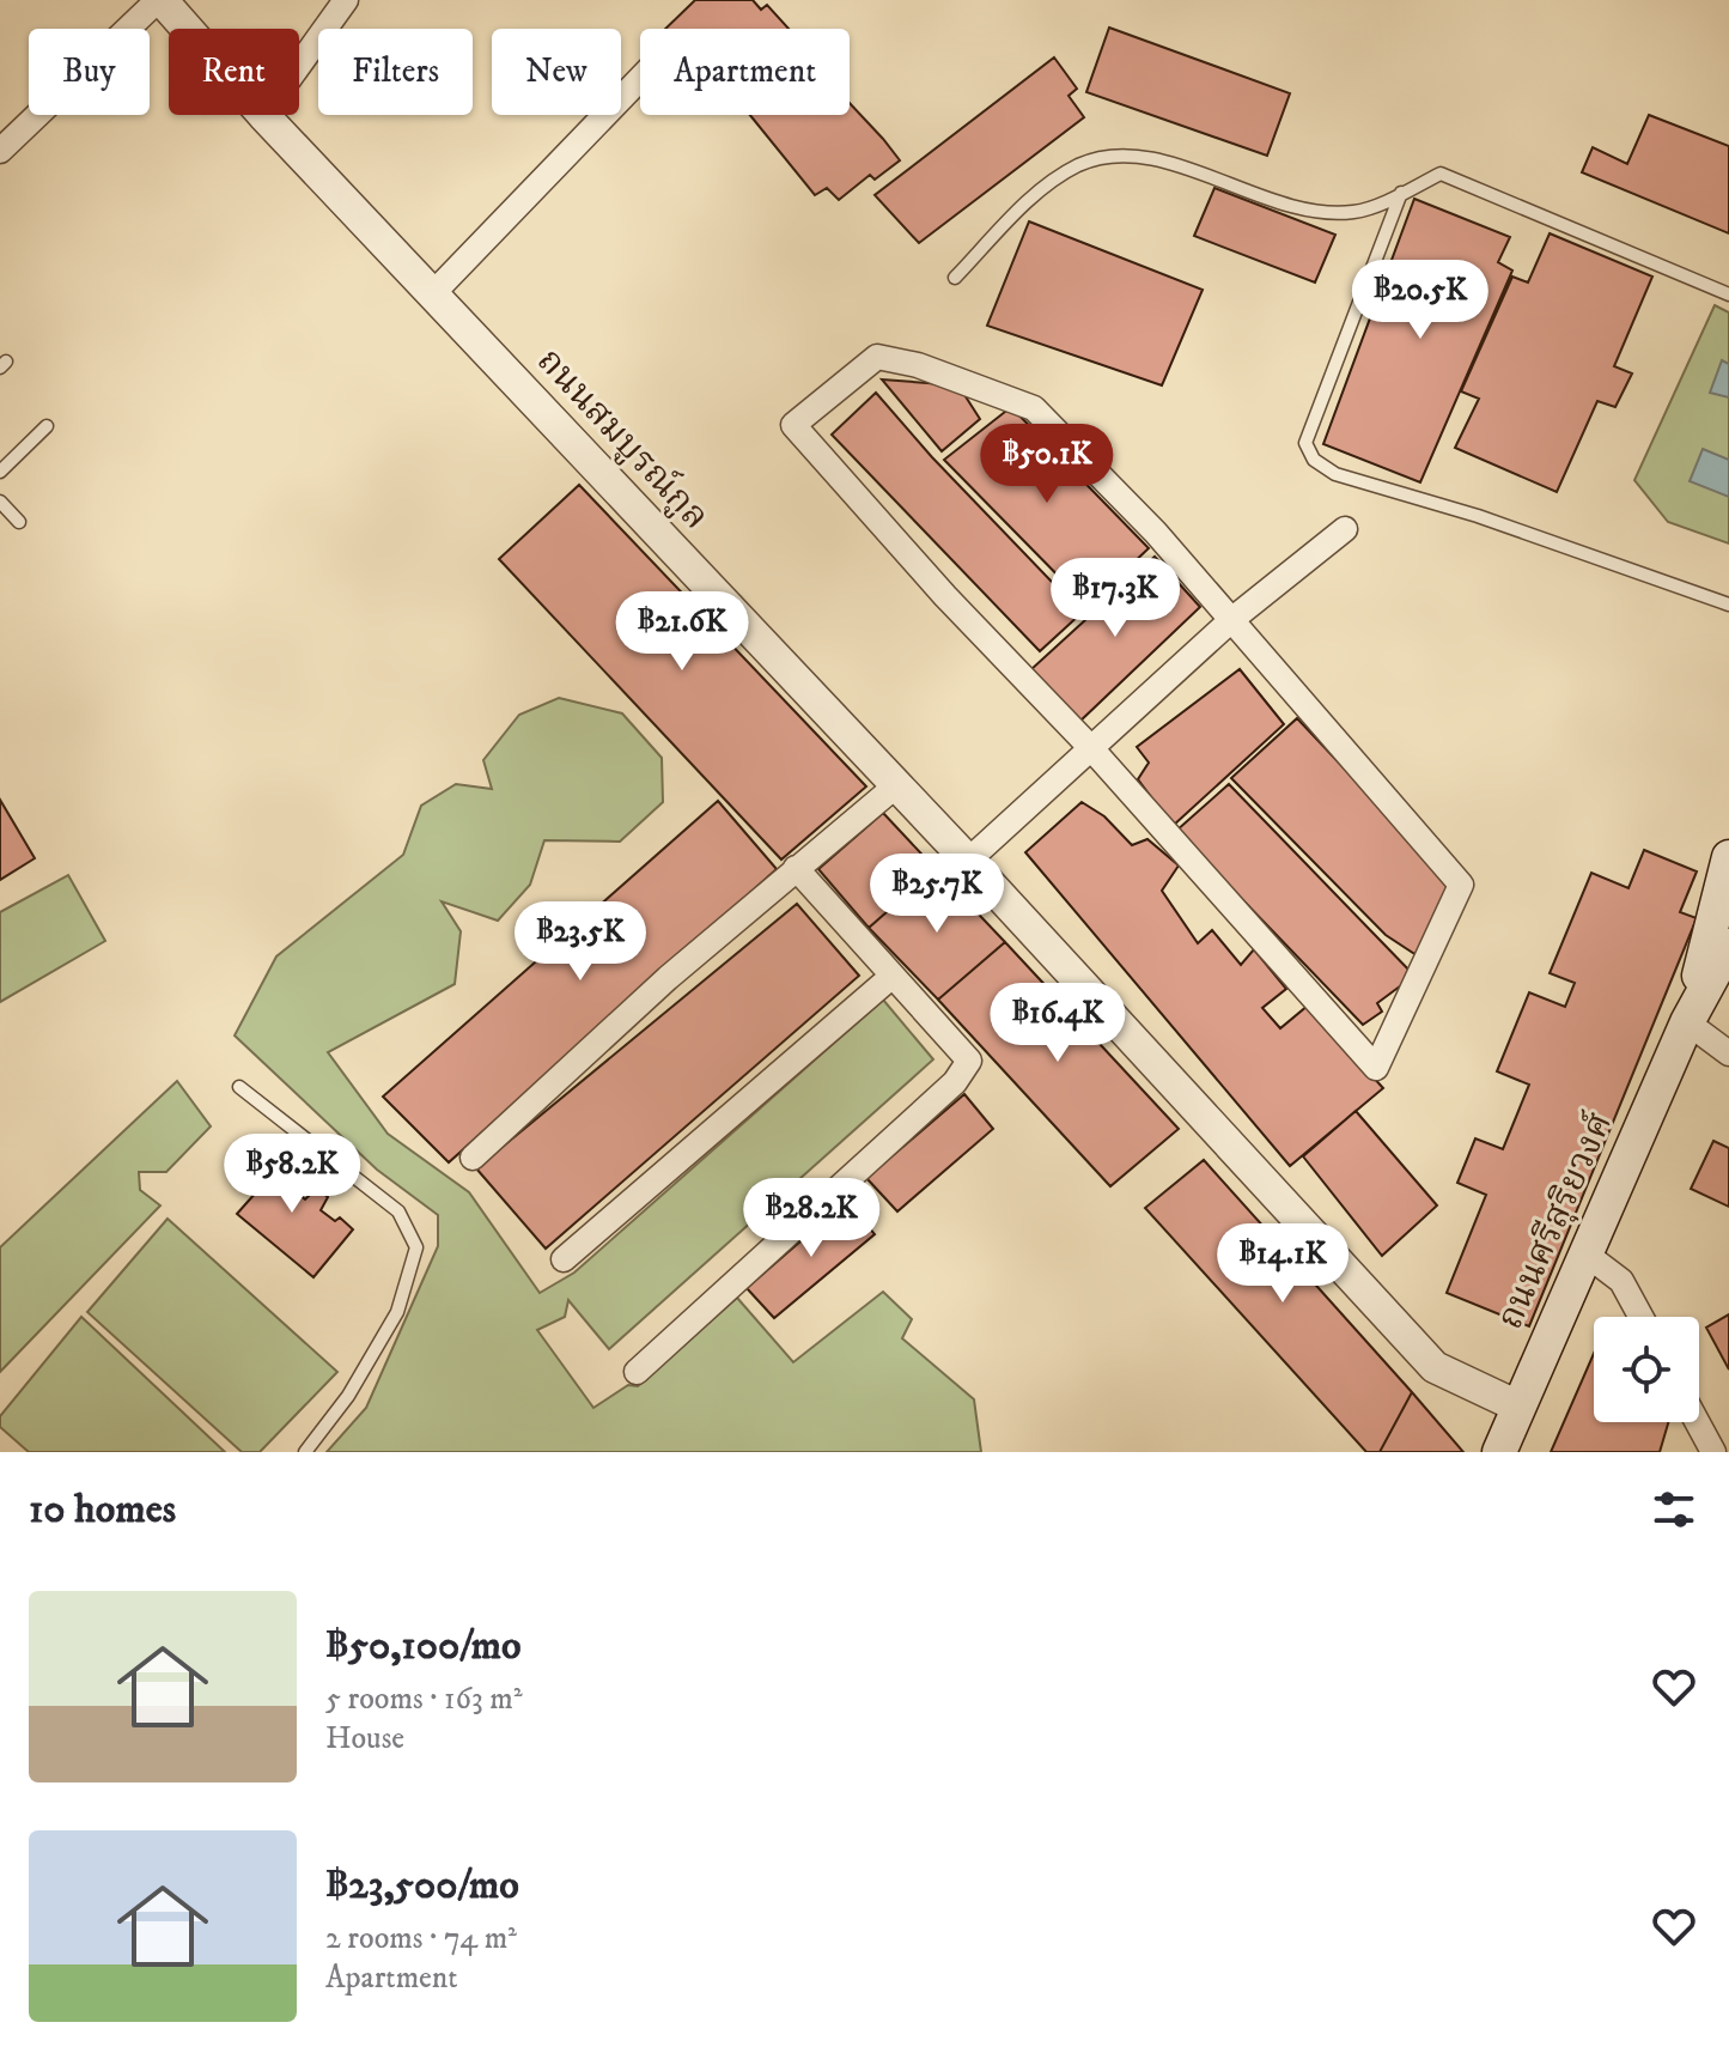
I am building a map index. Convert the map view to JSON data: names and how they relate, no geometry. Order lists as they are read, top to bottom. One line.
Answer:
{"streets":{"main road":["ถนนศรีสุริยวงศ์"],"street":["ถนนสมบูรณ์กูล"]},"crossings":[["ถนนสมบูรณ์กูล","ถนนศรีสุริยวงศ์"]],"page":{"chip":["Buy","Rent","Filters","New","Apartment"],"price":["฿20.5K","฿50.1K","฿17.3K","฿21.6K","฿25.7K","฿23.5K","฿16.4K","฿58.2K","฿28.2K","฿14.1K"],"heading":"10 homes","list":[{"name":"฿50,100/mo","note":"5 rooms · 163 m² · House"},{"name":"฿23,500/mo","note":"2 rooms · 74 m² · Apartment"}]}}
